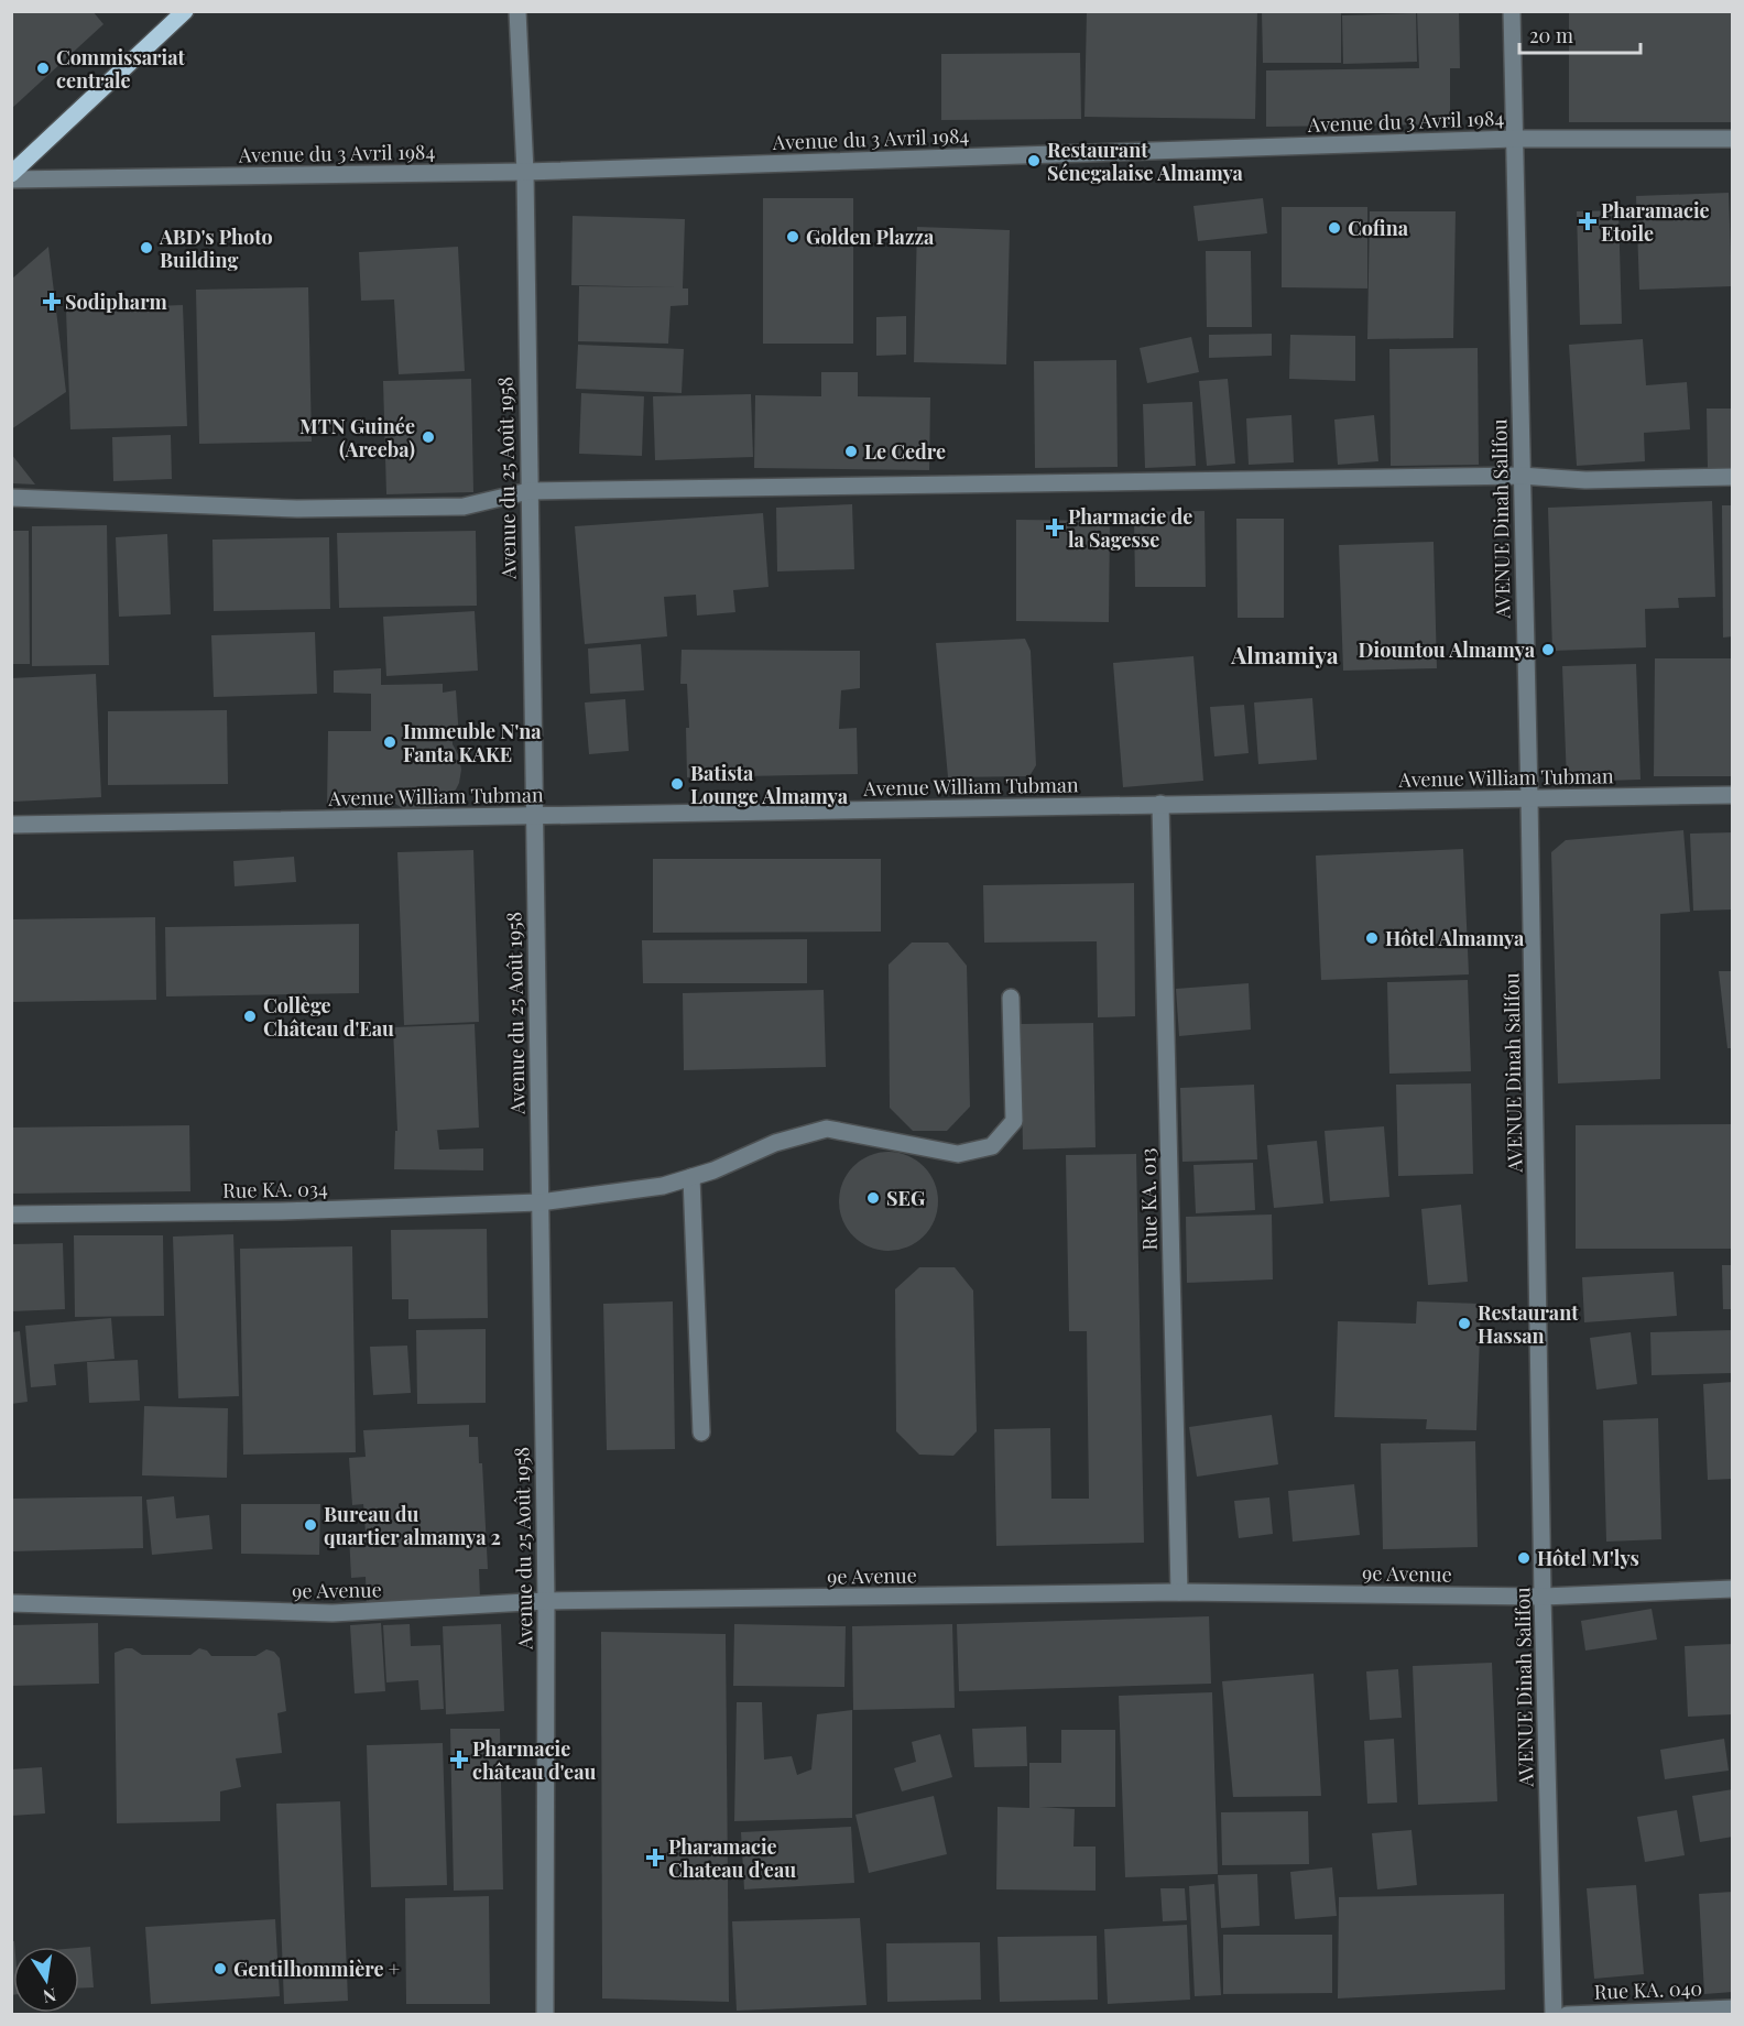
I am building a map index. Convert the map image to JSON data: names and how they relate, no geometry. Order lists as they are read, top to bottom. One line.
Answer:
{"streets":{"street":["Avenue du 3 Avril 1984","Avenue du 25 Août 1958","AVENUE Dinah Salifou","Avenue William Tubman","Rue KA. 034","Rue KA. 013","9e Avenue","Rue KA. 040"]},"crossings":[["Avenue du 3 Avril 1984","Avenue du 25 Août 1958"],["Avenue du 3 Avril 1984","AVENUE Dinah Salifou"],["Avenue du 25 Août 1958","Avenue William Tubman"],["Avenue du 25 Août 1958","Rue KA. 034"],["Avenue du 25 Août 1958","9e Avenue"],["AVENUE Dinah Salifou","Avenue William Tubman"],["AVENUE Dinah Salifou","9e Avenue"],["Avenue William Tubman","Rue KA. 013"],["Rue KA. 013","9e Avenue"]],"districts":["Almamiya"],"places":{"other":["Commissariat centrale","Restaurant Sénegalaise Almamya","Cofina","Golden Plazza","ABD's Photo Building","MTN Guinée (Areeba)","Le Cedre","Diountou Almamya","Immeuble N'na Fanta KAKE","Batista Lounge Almamya","Hôtel Almamya","Collège Château d'Eau","SEG","Restaurant Hassan","Bureau du quartier almamya 2","Hôtel M'lys","Gentilhommière +"],"health":["Pharamacie Etoile","Sodipharm","Pharmacie de la Sagesse","Pharmacie château d'eau","Pharamacie Chateau d'eau"]},"scale_bar":"20 m","north":"bottom"}
